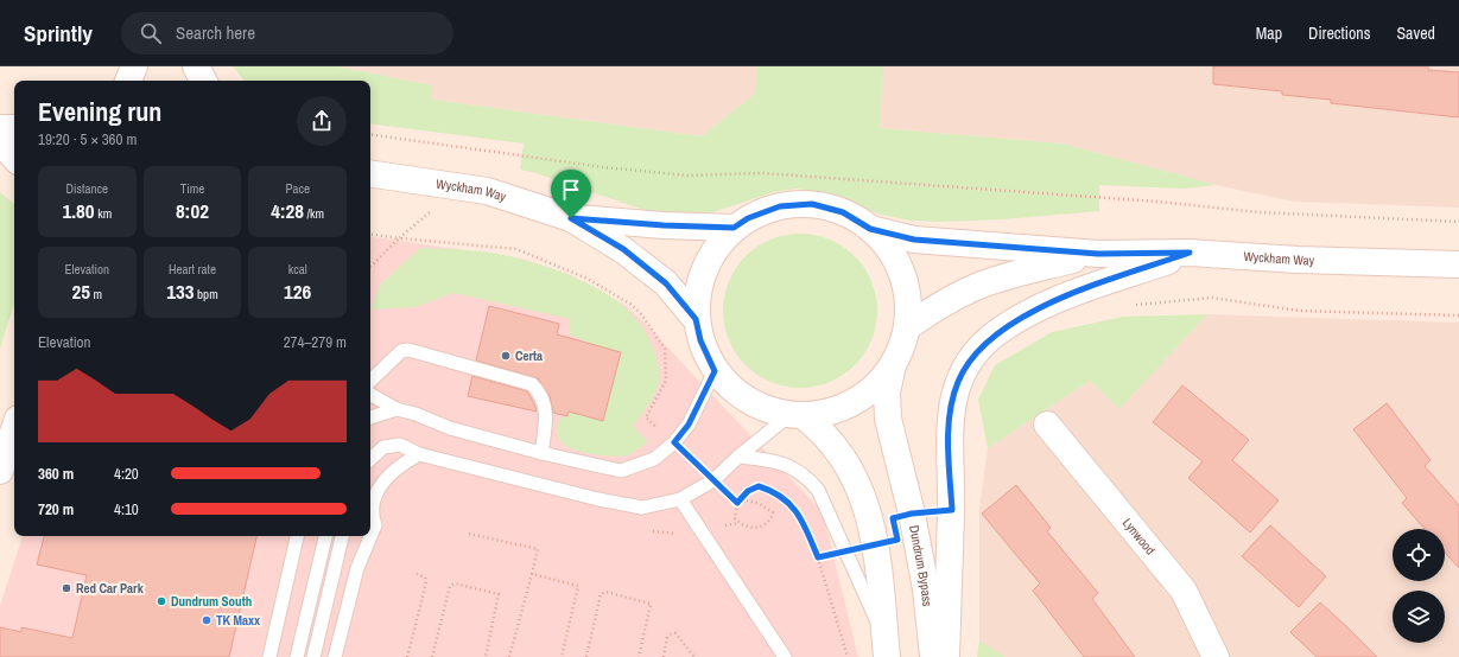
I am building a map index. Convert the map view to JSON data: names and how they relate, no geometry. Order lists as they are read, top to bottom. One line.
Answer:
{"streets":{"main road":["Wyckham Way","Lynwood","Dundrum Bypass"]},"places":["Certa","Red Car Park","Dundrum South","TK Maxx"],"page":{"header":"Sprintly","search":"Search here","nav":["Map","Directions","Saved"],"heading":["Evening run","19:20 · 5 × 360 m"],"stats":[["Distance","1.80 km"],["Time","8:02"],["Pace","4:28 /km"],["Elevation","25 m"],["Heart rate","133 bpm"],["kcal","126"]],"chart":["Elevation","274–279 m"],"list":[{"name":"360 m","note":"4:20"},{"name":"720 m","note":"4:10"}]}}
